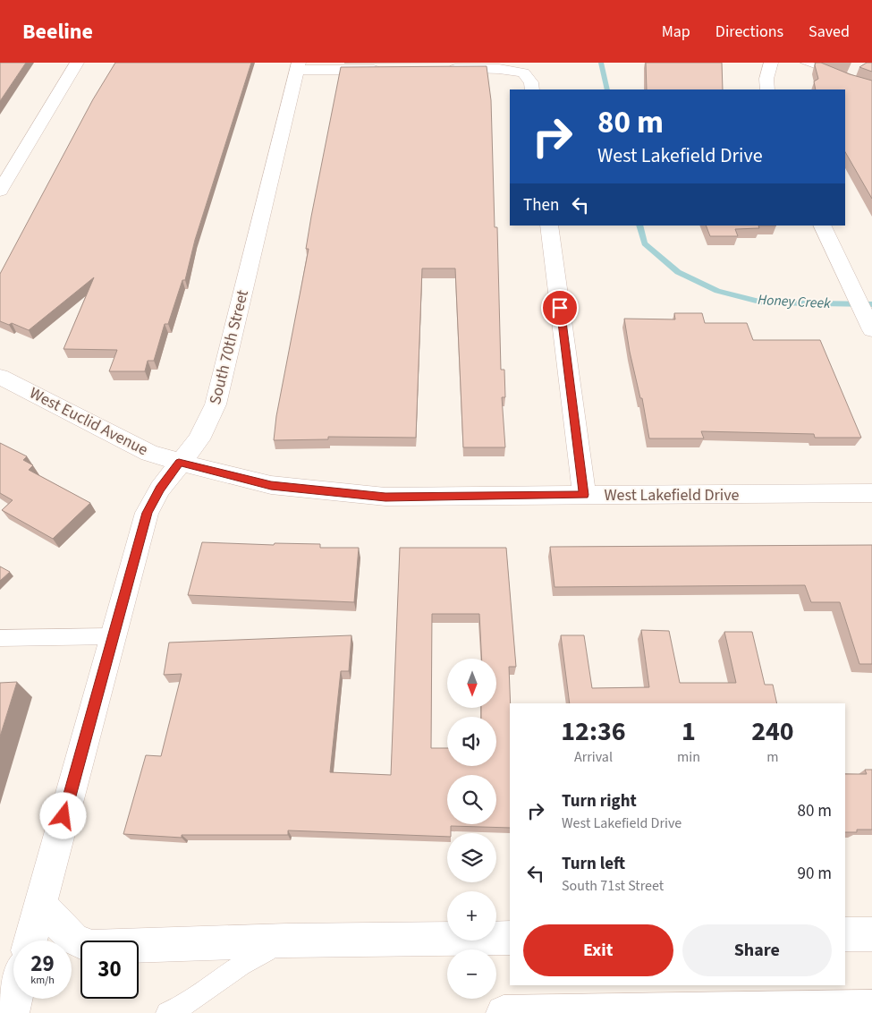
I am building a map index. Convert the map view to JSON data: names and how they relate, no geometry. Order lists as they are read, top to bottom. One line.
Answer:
{"streets":{"street":["South 70th Street","West Euclid Avenue","West Lakefield Drive"]},"crossings":[["South 70th Street","West Euclid Avenue"],["South 70th Street","West Lakefield Drive"],["West Euclid Avenue","West Lakefield Drive"]],"water":["Honey Creek"],"north":"bottom","page":{"header":"Beeline","nav":["Map","Directions","Saved"],"turn":["80 m","West Lakefield Drive"],"then":"Then","map_buttons":["+","−"],"eta":["12:36","Arrival","1","min","240","m"],"list":[{"name":"Turn right","note":"West Lakefield Drive","value":"80 m"},{"name":"Turn left","note":"South 71st Street","value":"90 m"}],"buttons":["Exit","Share"],"speed":"29 km/h","limit":"30"}}
